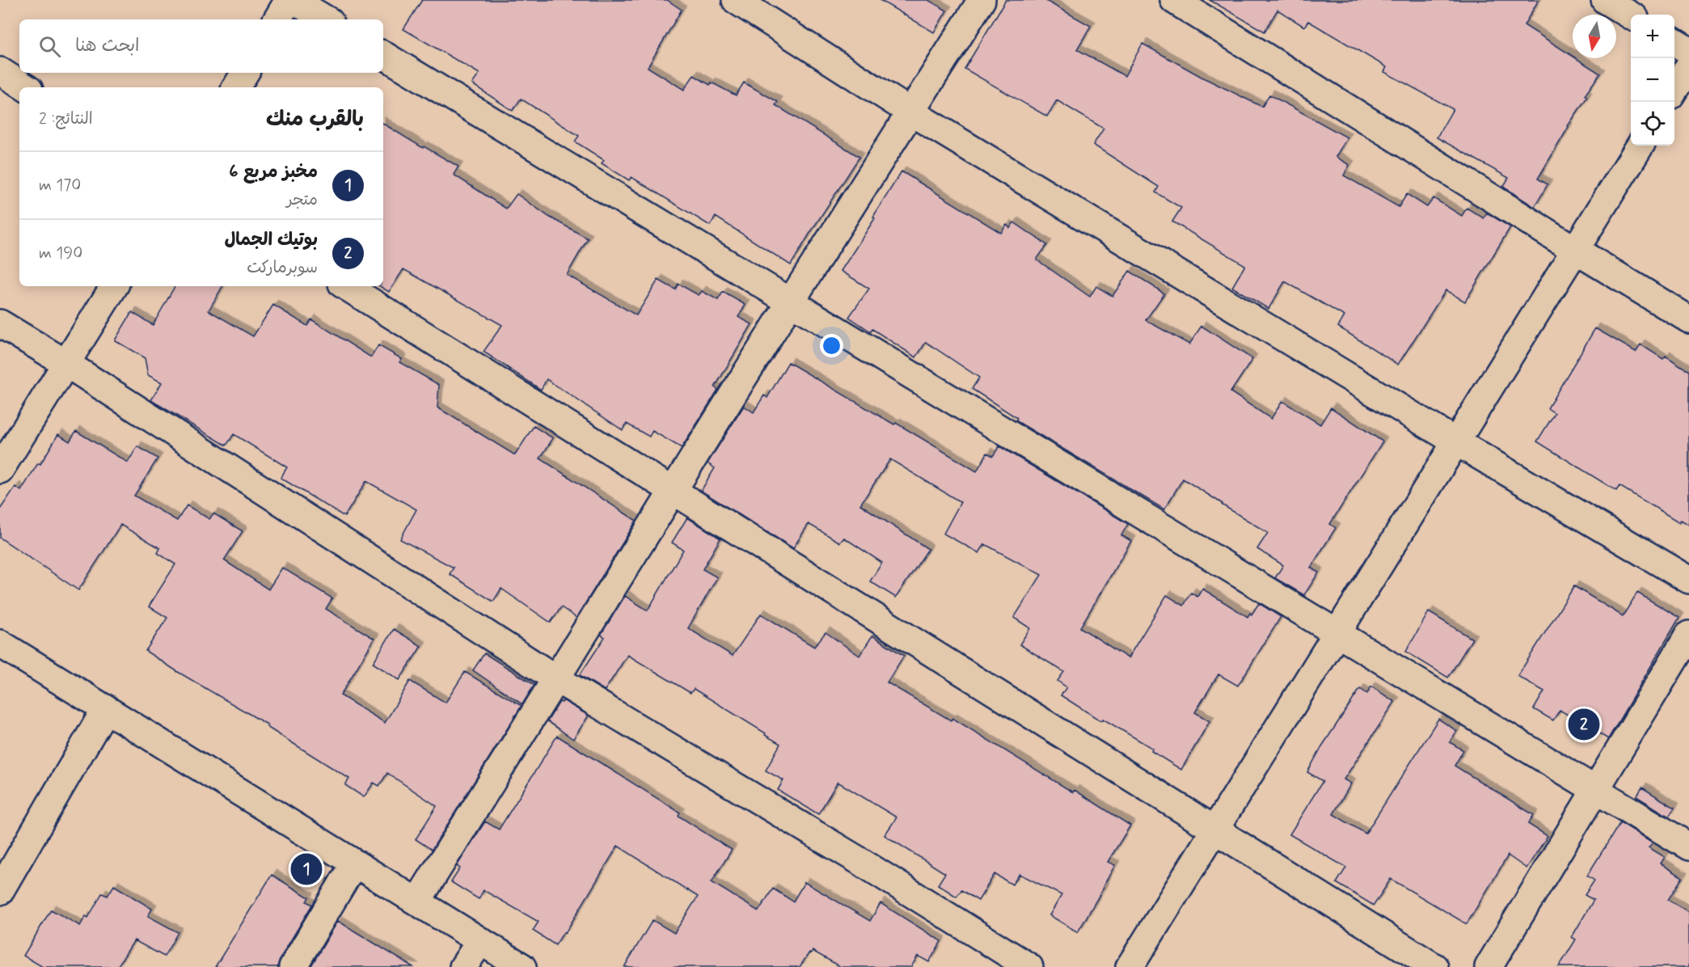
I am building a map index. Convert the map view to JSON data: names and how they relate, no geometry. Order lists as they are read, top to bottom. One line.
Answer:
{"north":"bottom","page":{"map_buttons":["+","−"],"search":"ابحث هنا","heading":["بالقرب منك","النتائج: 2"],"list":[{"mark":"1","name":"مخبز مربع 6","note":"متجر","value":"170 m"},{"mark":"2","name":"بوتيك الجمال","note":"سوبرماركت","value":"190 m"}],"pins":["2","1"]}}
